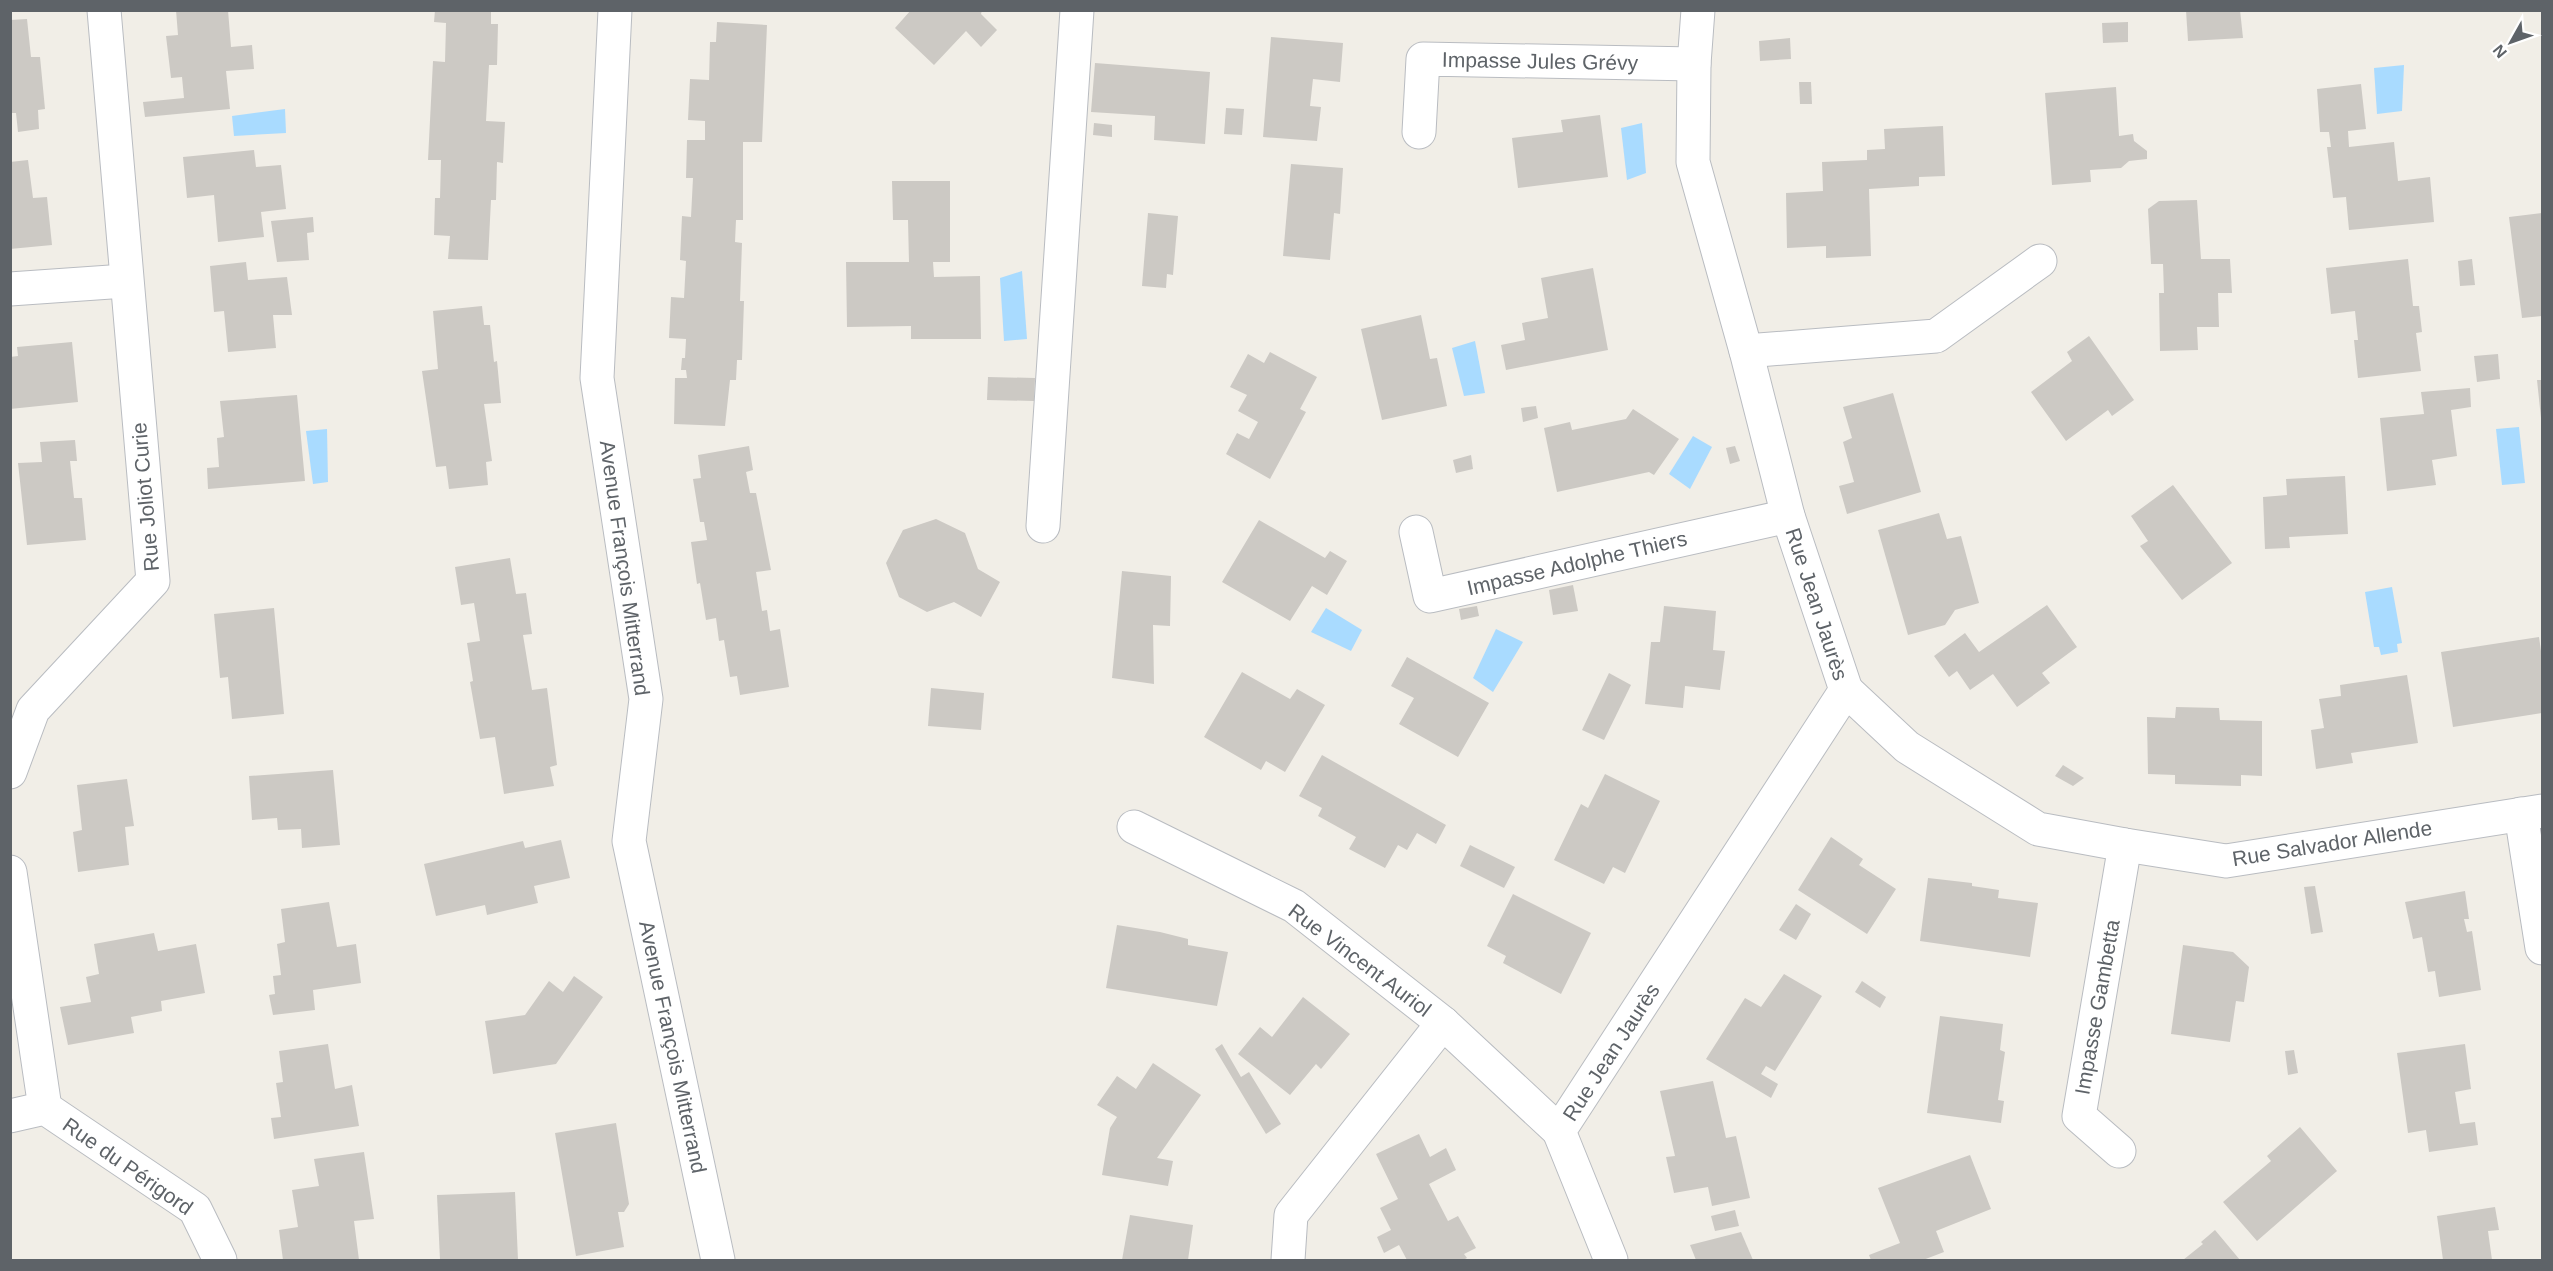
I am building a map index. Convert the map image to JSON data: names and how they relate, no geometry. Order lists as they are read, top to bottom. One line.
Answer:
{"streets":{"street":["Impasse Jules Grévy","Rue Joliot Curie","Impasse Adolphe Thiers","Avenue François Mitterrand","Rue Jean Jaurès","Rue Salvador Allende","Rue Vincent Auriol","Impasse Gambetta","Rue du Périgord"]},"crossings":[["Impasse Jules Grévy","Rue Jean Jaurès"],["Impasse Adolphe Thiers","Rue Jean Jaurès"],["Rue Jean Jaurès","Rue Salvador Allende"],["Rue Jean Jaurès","Rue Vincent Auriol"],["Rue Salvador Allende","Impasse Gambetta"]],"north":"bottom left"}
